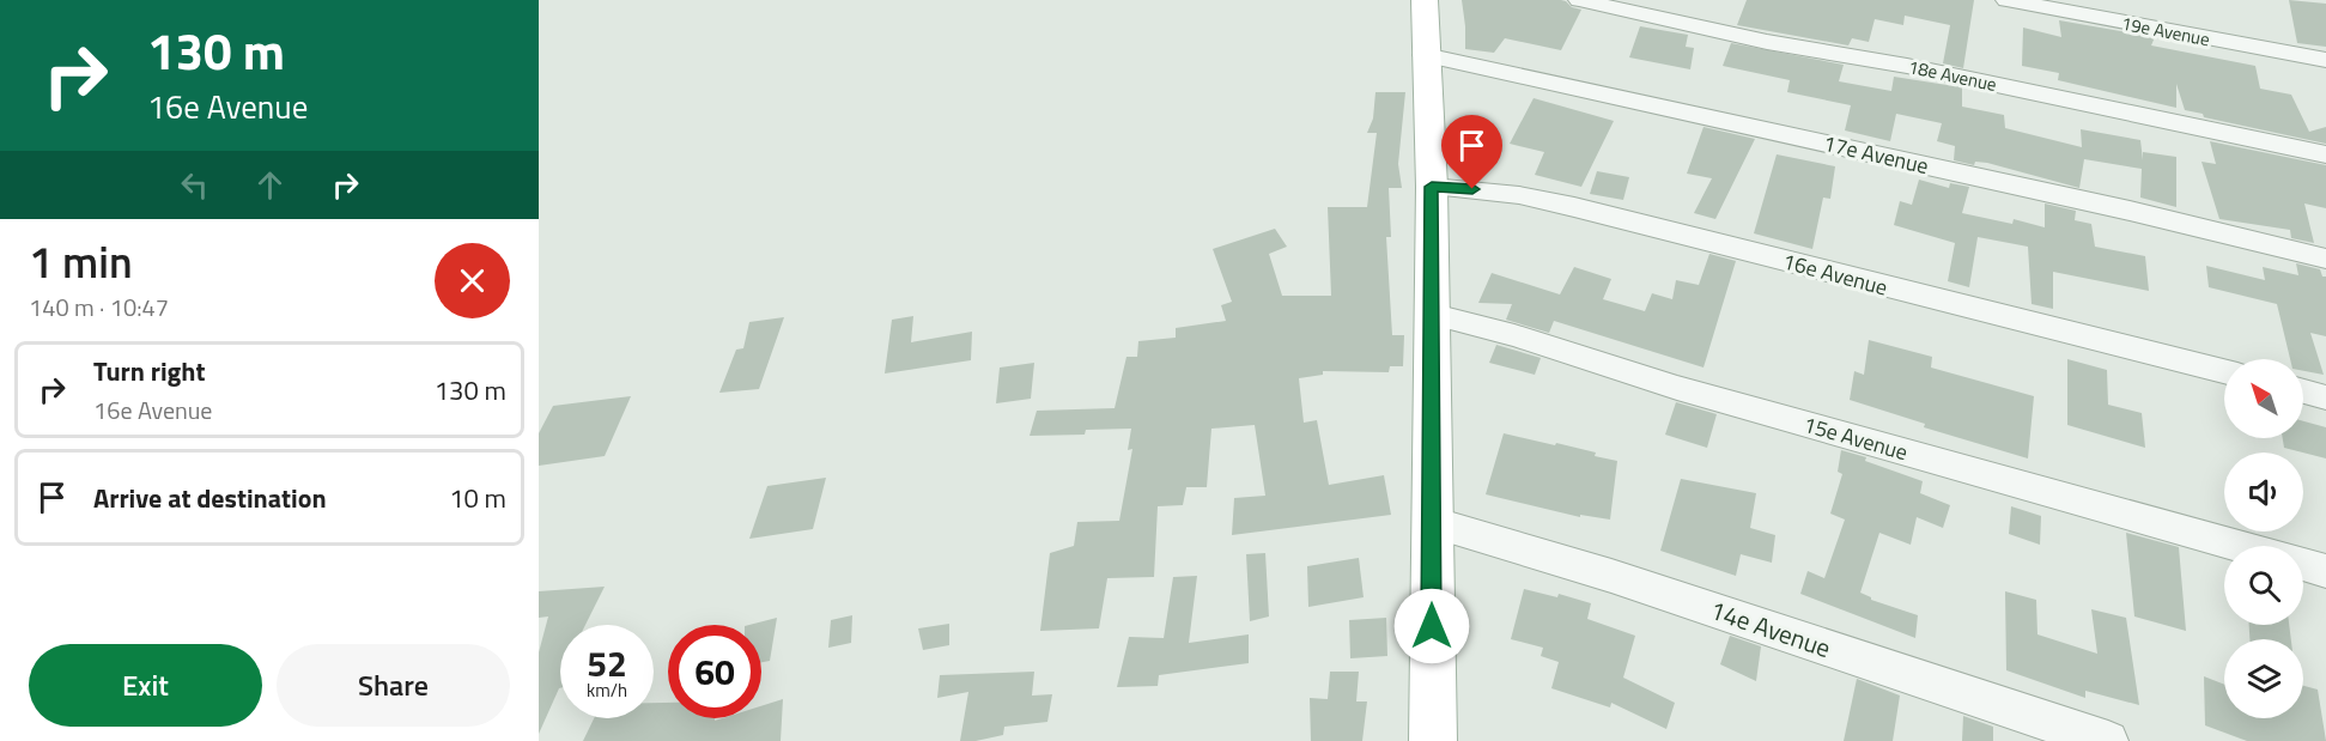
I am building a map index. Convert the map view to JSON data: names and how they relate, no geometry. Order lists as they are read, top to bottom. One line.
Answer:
{"streets":{"street":["19e Avenue","18e Avenue","17e Avenue","16e Avenue","15e Avenue","14e Avenue"]},"north":"top left","page":{"turn":["130 m","16e Avenue"],"heading":["1 min","140 m · 10:47"],"list":[{"name":"Turn right","note":"16e Avenue","value":"130 m"},{"name":"Arrive at destination","value":"10 m"}],"speed":"52 km/h","limit":"60","buttons":["Exit","Share"]}}
